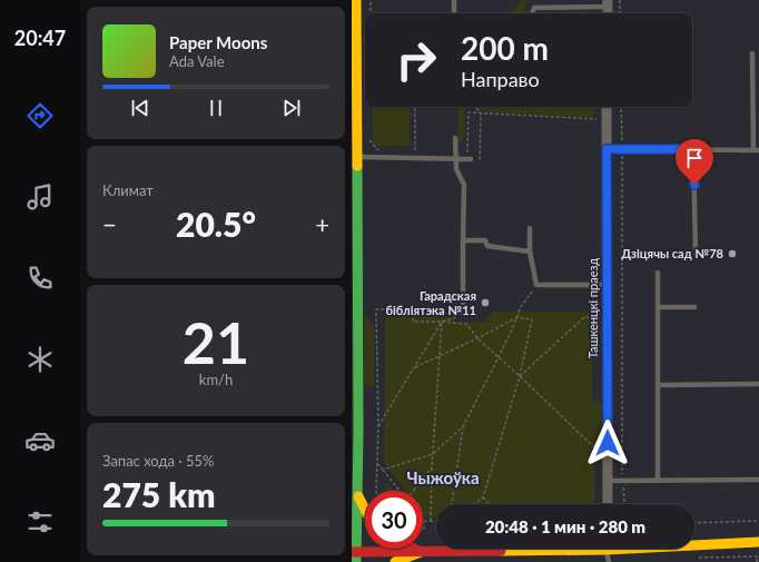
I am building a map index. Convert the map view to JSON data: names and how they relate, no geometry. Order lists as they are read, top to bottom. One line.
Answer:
{"streets":{"street":["Ташкенцкі праезд"]},"districts":["Чыжоўка"],"places":["Дзіцячы сад №78","Гарадская бібліятэка №11"],"page":{"tabs":"20:47","turn":["200 m","Направо"],"song":["Paper Moons","Ada Vale"],"tile":["Климат",["21","km/h"],["Запас хода · 55%","275 km"]],"heat":["−","20.5°","+"],"limit":"30","trip":"20:48 · 1 мин · 280 m"}}
